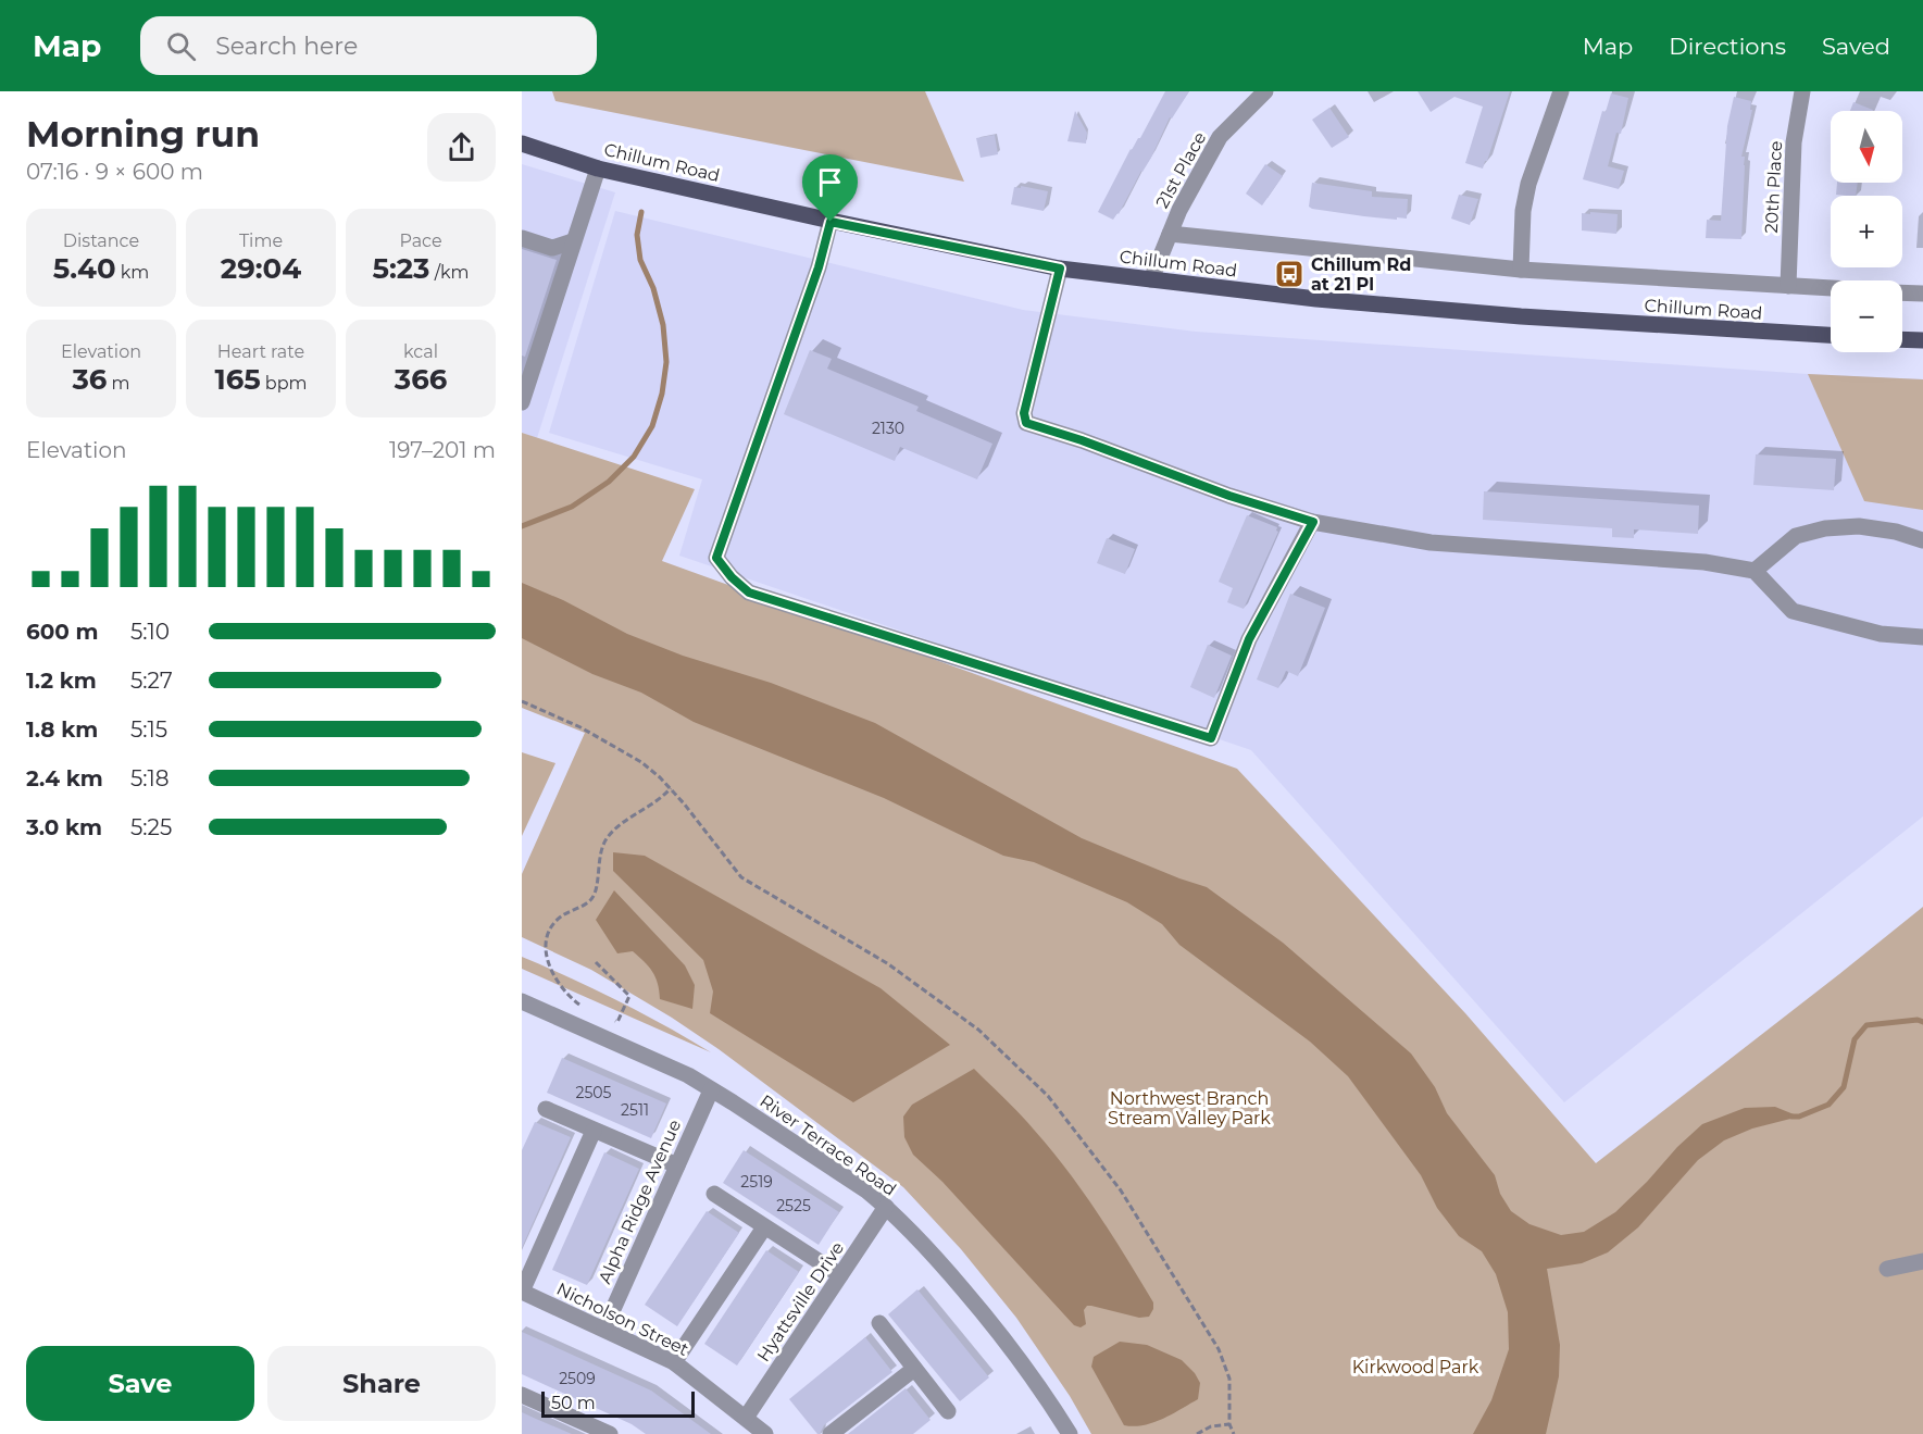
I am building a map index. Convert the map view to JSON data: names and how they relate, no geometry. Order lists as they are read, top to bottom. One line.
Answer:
{"streets":{"main road":["Chillum Road"],"street":["21st Place","20th Place","River Terrace Road","Alpha Ridge Avenue","Hyattsville Drive","Nicholson Street"]},"crossings":[["Chillum Road","21st Place"],["Chillum Road","20th Place"],["River Terrace Road","Alpha Ridge Avenue"],["River Terrace Road","Hyattsville Drive"],["Alpha Ridge Avenue","Nicholson Street"],["Hyattsville Drive","Nicholson Street"]],"parks":["Northwest Branch Stream Valley Park","Kirkwood Park"],"places":{"bus stop":["Chillum Rd at 21 Pl"]},"house_numbers":["2130","2505","2511","2519","2525","2509"],"scale_bar":"50 m","north":"bottom","page":{"header":"Map","search":"Search here","nav":["Map","Directions","Saved"],"heading":["Morning run","07:16 · 9 × 600 m"],"map_buttons":["+","−"],"stats":[["Distance","5.40 km"],["Time","29:04"],["Pace","5:23 /km"],["Elevation","36 m"],["Heart rate","165 bpm"],["kcal","366"]],"chart":["Elevation","197–201 m"],"list":[{"name":"600 m","note":"5:10"},{"name":"1.2 km","note":"5:27"},{"name":"1.8 km","note":"5:15"},{"name":"2.4 km","note":"5:18"},{"name":"3.0 km","note":"5:25"}],"buttons":["Save","Share"],"scale":"50 m"}}
